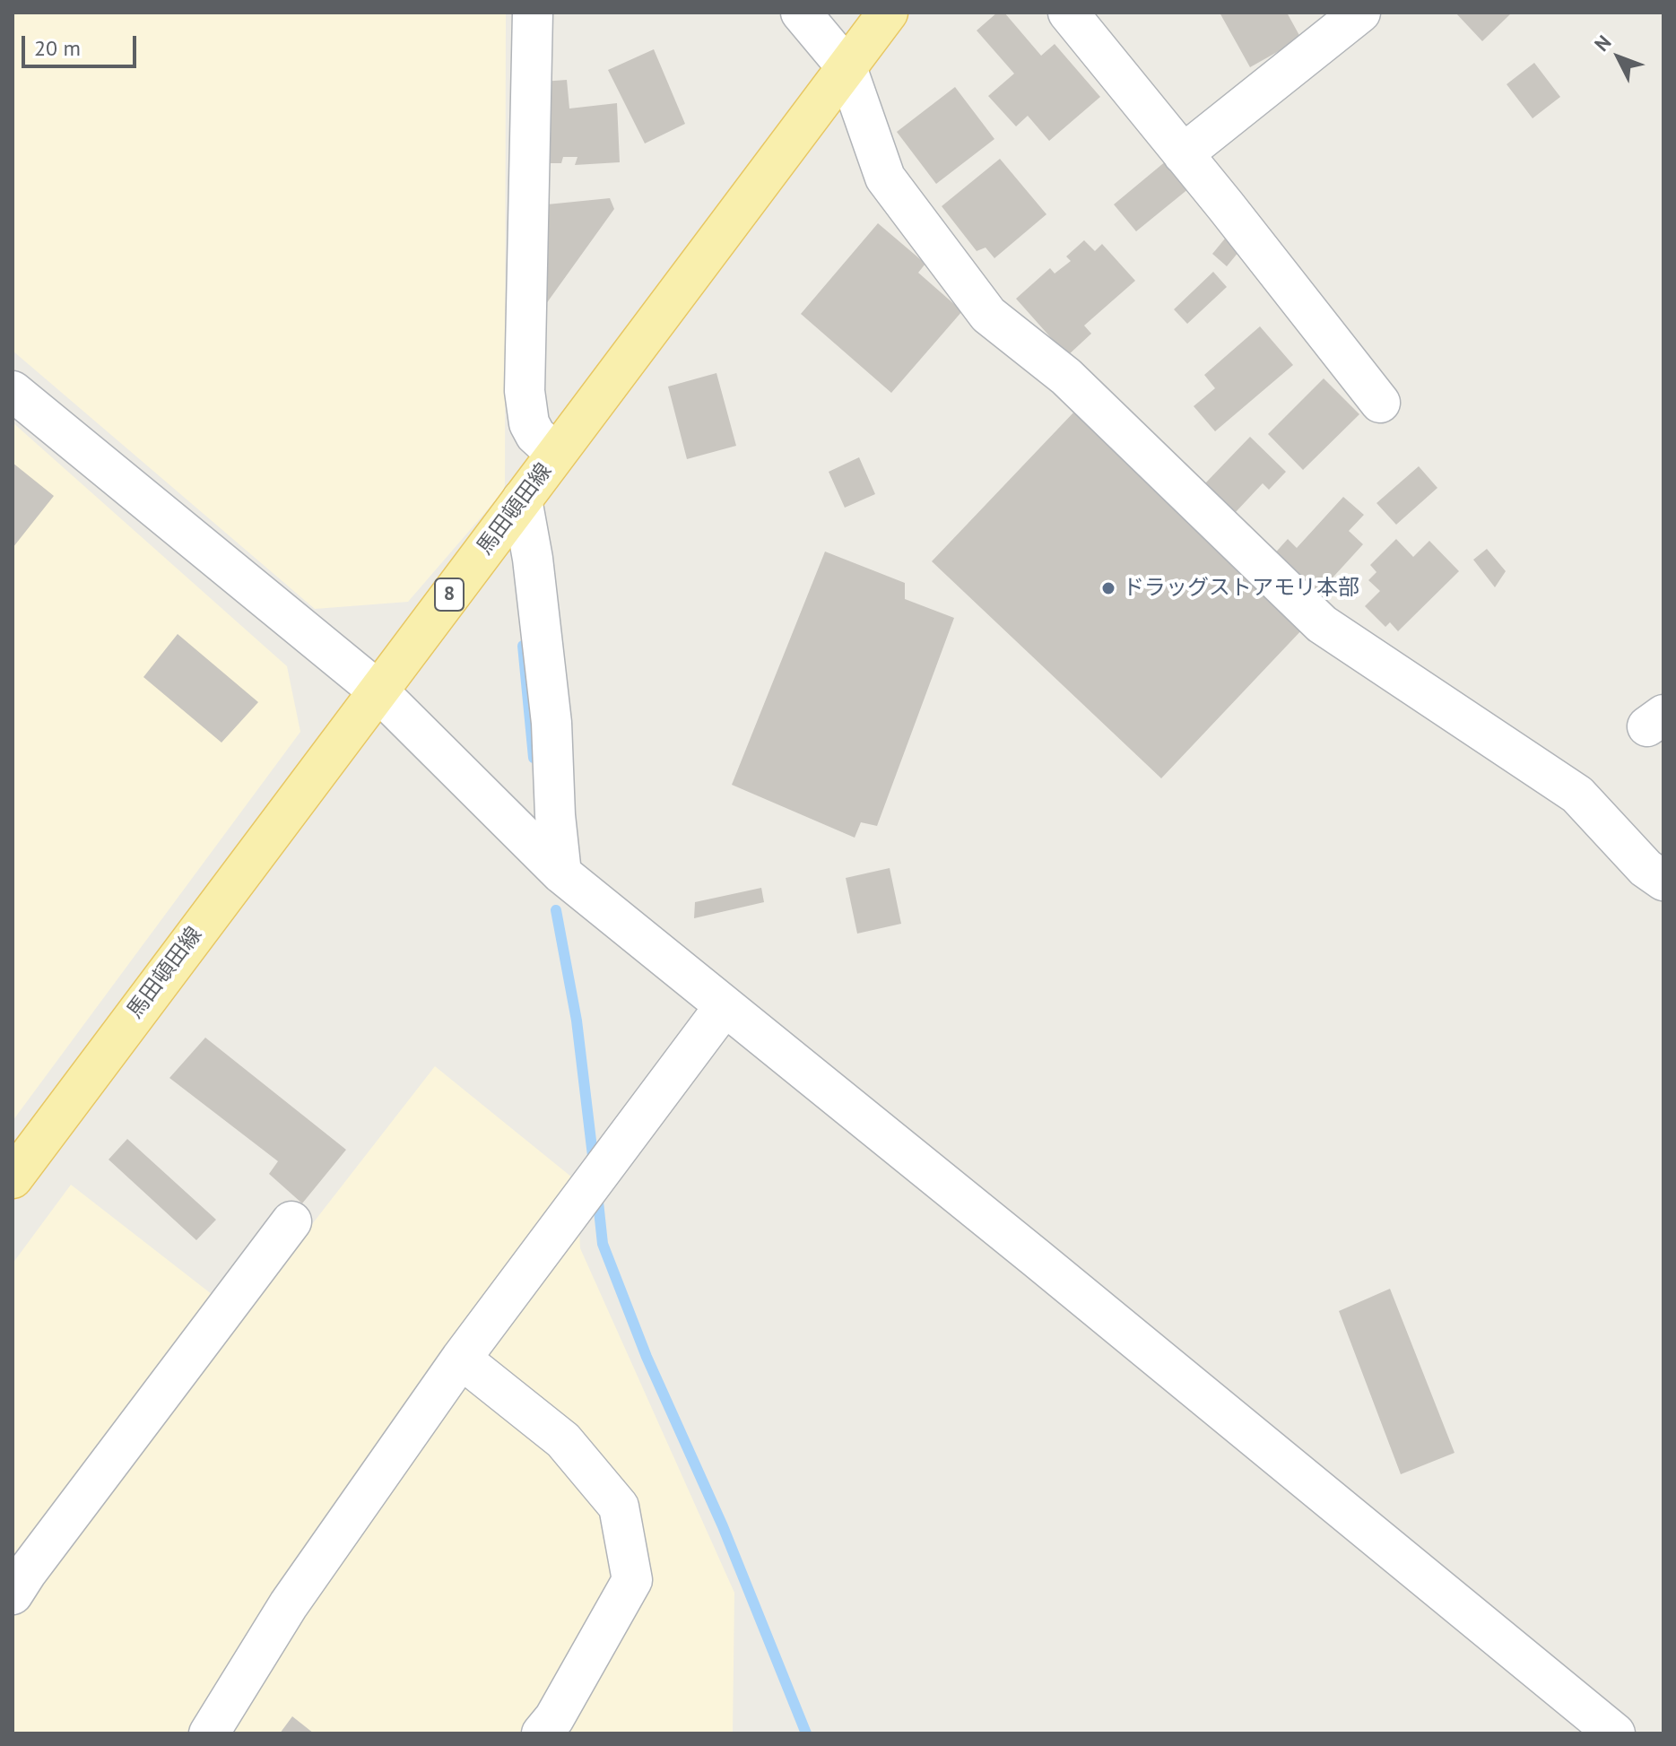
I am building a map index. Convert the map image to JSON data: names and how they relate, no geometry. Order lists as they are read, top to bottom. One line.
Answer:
{"streets":{"main road":["馬田頓田線","8"]},"places":["ドラッグストアモリ本部"],"scale_bar":"20 m","north":"top left"}
